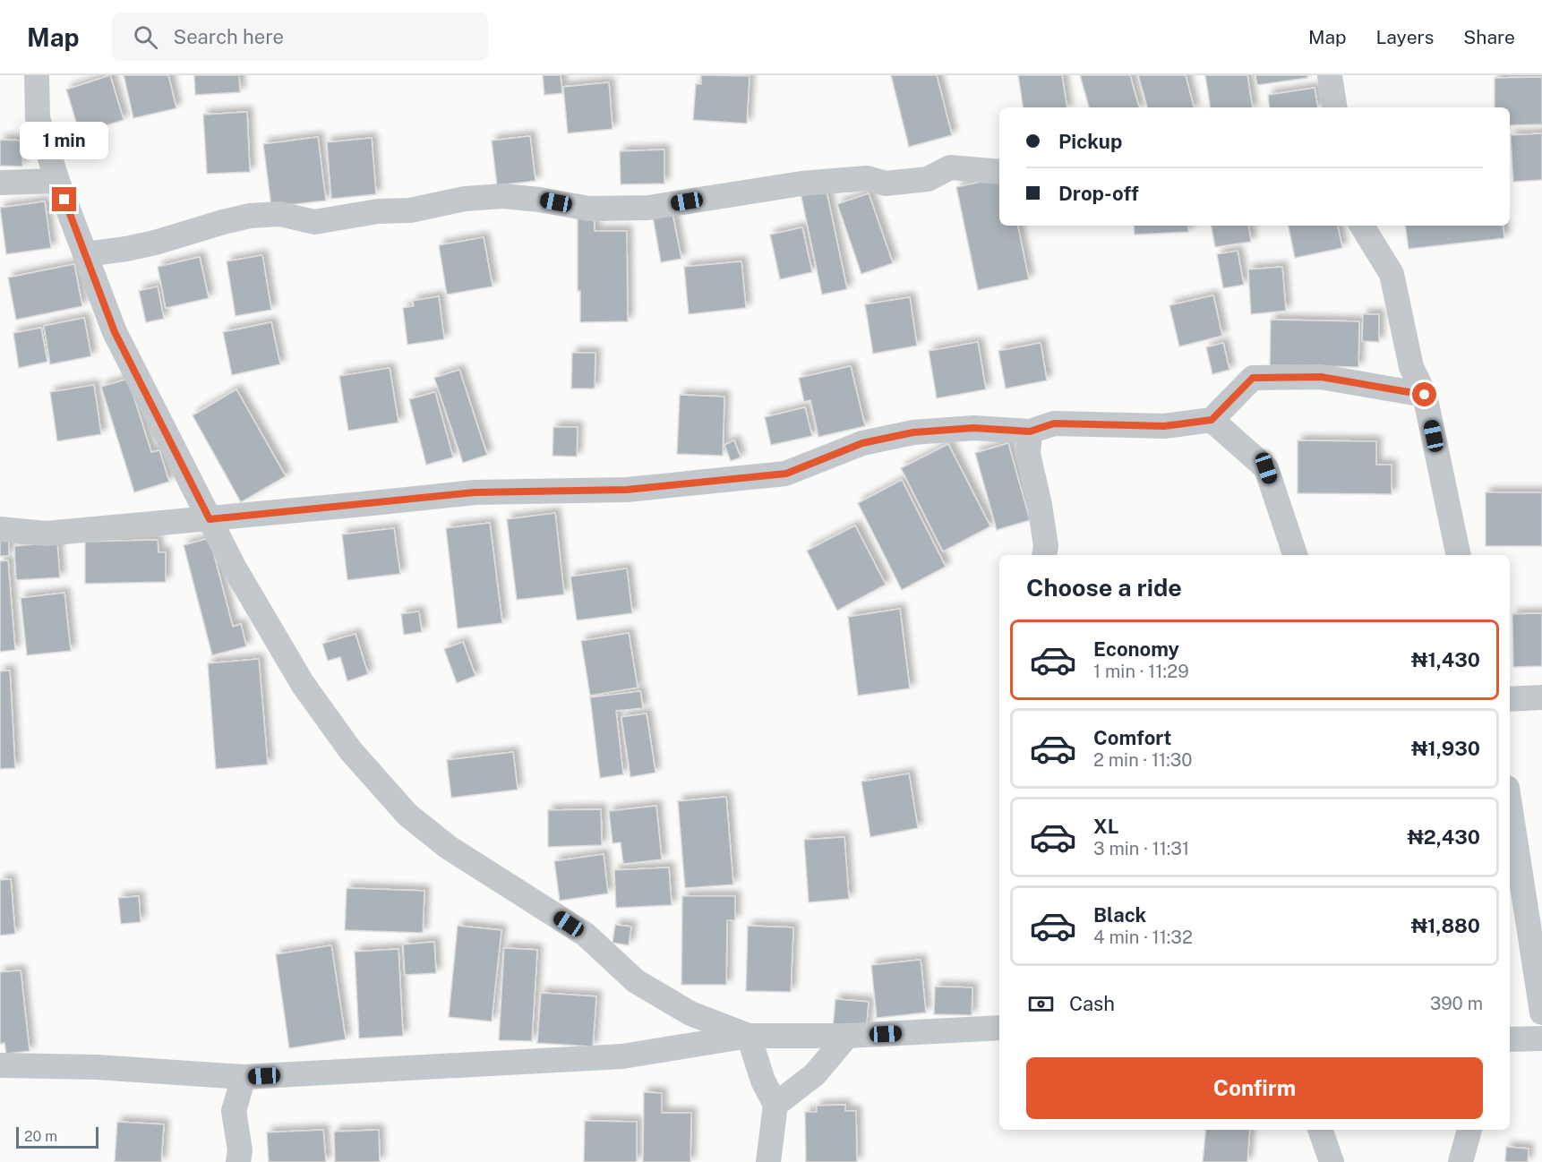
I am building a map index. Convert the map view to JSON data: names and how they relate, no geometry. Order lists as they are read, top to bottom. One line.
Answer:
{"scale_bar":"20 m","page":{"header":"Map","search":"Search here","nav":["Map","Layers","Share"],"banner":["Pickup","Drop-off"],"bubble":"1 min","heading":"Choose a ride","list":[{"name":"Economy","note":"1 min · 11:29","value":"₦1,430"},{"name":"Comfort","note":"2 min · 11:30","value":"₦1,930"},{"name":"XL","note":"3 min · 11:31","value":"₦2,430"},{"name":"Black","note":"4 min · 11:32","value":"₦1,880"}],"pay":["Cash","390 m"],"buttons":"Confirm","scale":"20 m"}}
